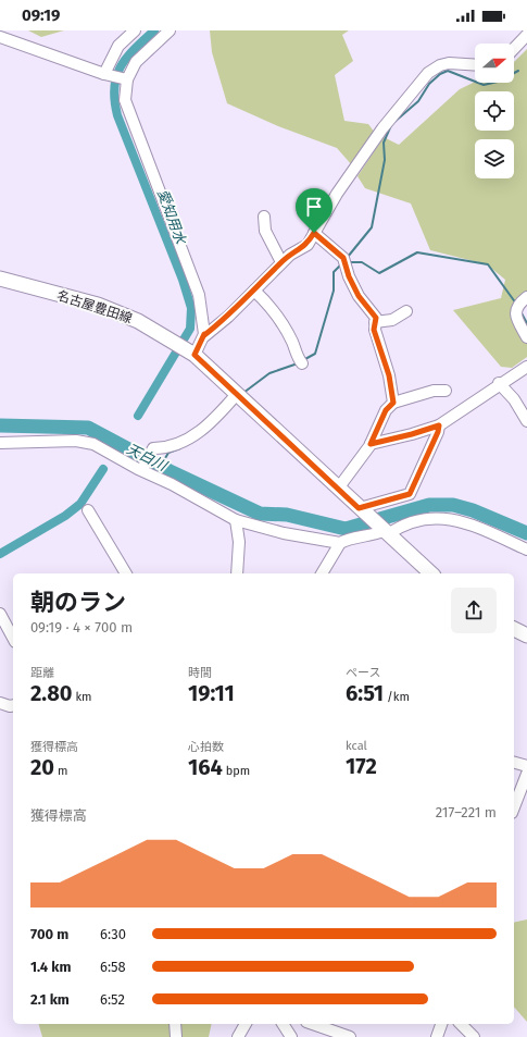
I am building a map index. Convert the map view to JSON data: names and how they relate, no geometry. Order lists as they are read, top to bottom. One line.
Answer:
{"streets":{"main road":["名古屋豊田線"]},"water":["愛知用水","天白川"],"north":"right","page":{"status":"09:19","heading":["朝のラン","09:19 · 4 × 700 m"],"stats":[["距離","2.80 km"],["時間","19:11"],["ペース","6:51 /km"],["獲得標高","20 m"],["心拍数","164 bpm"],["kcal","172"]],"chart":["獲得標高","217–221 m"],"list":[{"name":"700 m","note":"6:30"},{"name":"1.4 km","note":"6:58"},{"name":"2.1 km","note":"6:52"}]}}
